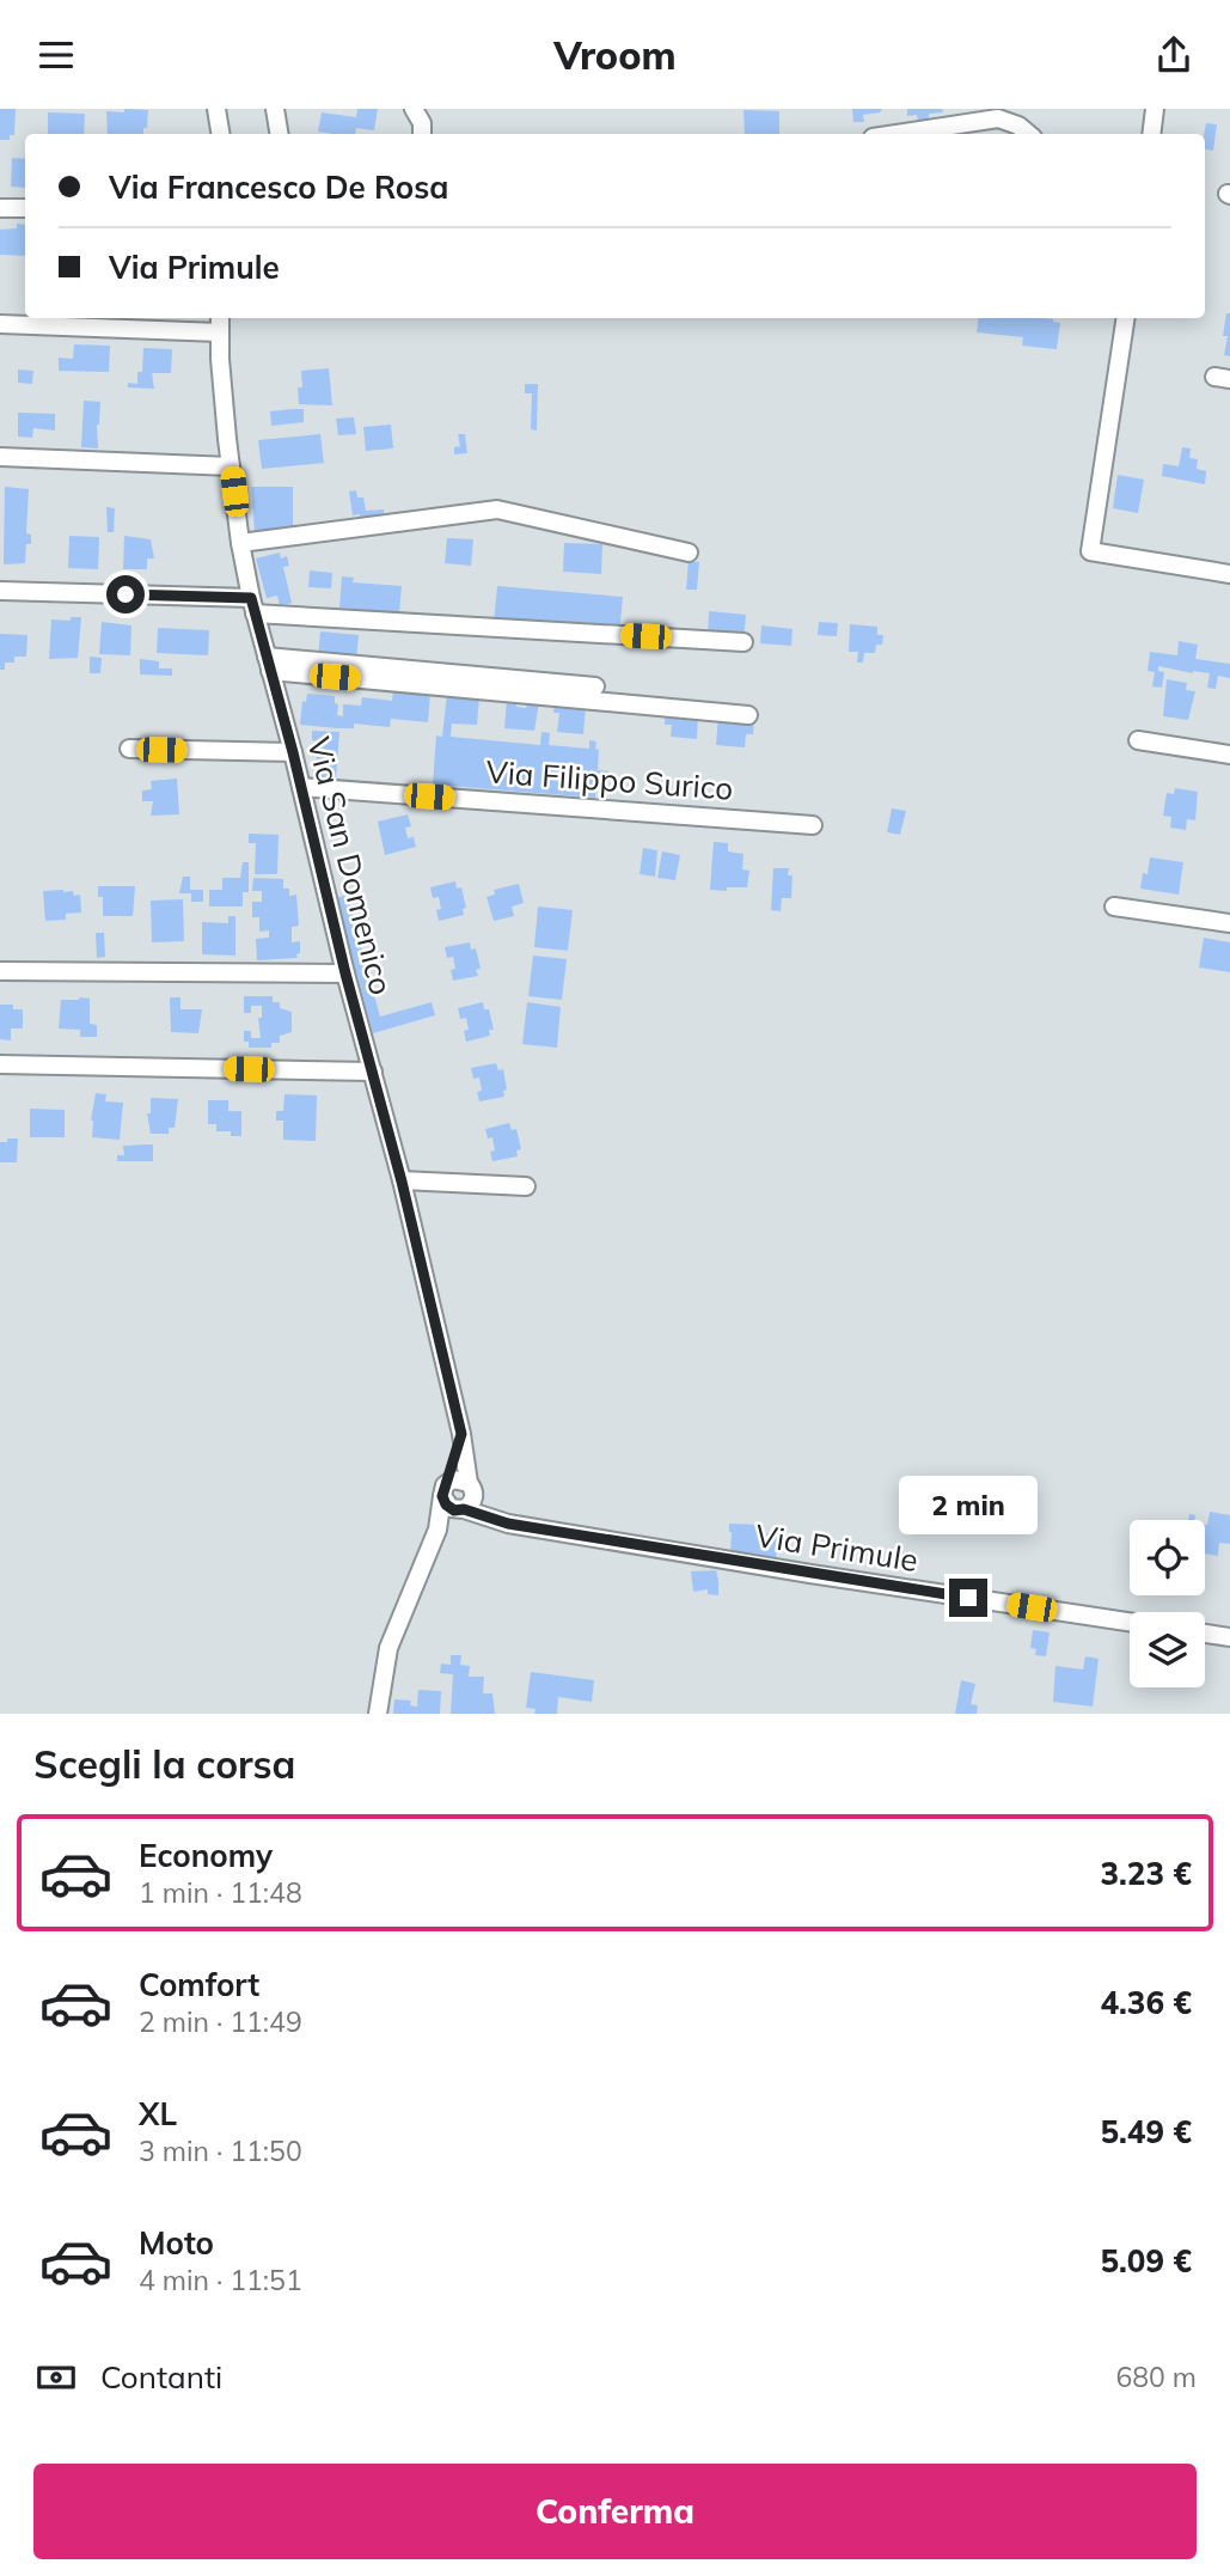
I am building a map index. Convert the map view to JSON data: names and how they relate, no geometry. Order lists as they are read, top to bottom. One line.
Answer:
{"streets":{"street":["Via Filippo Surico","Via San Domenico","Via Primule"]},"crossings":[["Via Filippo Surico","Via San Domenico"],["Via San Domenico","Via Primule"]],"page":{"header":"Vroom","banner":["Via Francesco De Rosa","Via Primule"],"bubble":"2 min","heading":"Scegli la corsa","list":[{"name":"Economy","note":"1 min · 11:48","value":"3.23 €"},{"name":"Comfort","note":"2 min · 11:49","value":"4.36 €"},{"name":"XL","note":"3 min · 11:50","value":"5.49 €"},{"name":"Moto","note":"4 min · 11:51","value":"5.09 €"}],"pay":["Contanti","680 m"],"buttons":"Conferma"}}
